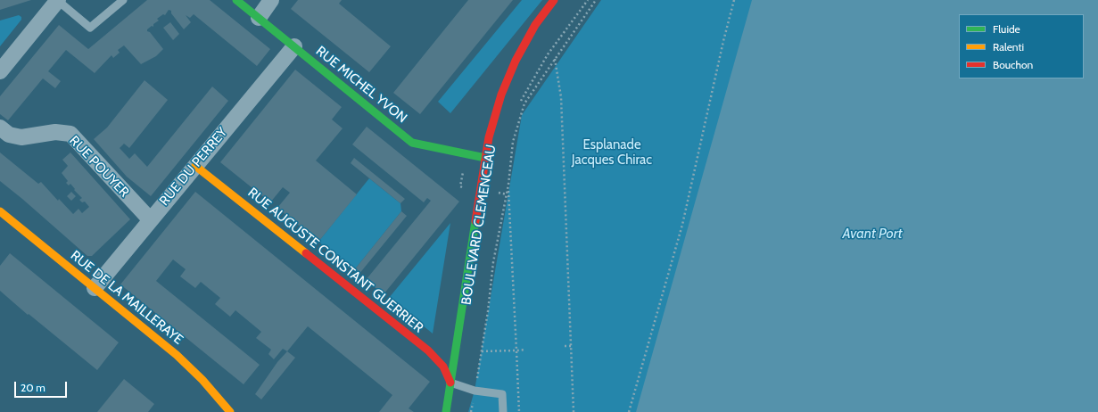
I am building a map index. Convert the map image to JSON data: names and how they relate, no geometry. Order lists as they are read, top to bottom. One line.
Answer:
{"streets":{"street":["RUE MICHEL YVON","RUE POUYER","RUE DU PERREY","BOULEVARD CLEMENCEAU","RUE AUGUSTE CONSTANT GUERRIER","RUE DE LA MAILLERAYE"]},"crossings":[["RUE MICHEL YVON","RUE DU PERREY"],["RUE MICHEL YVON","BOULEVARD CLEMENCEAU"],["RUE POUYER","RUE DU PERREY"],["RUE DU PERREY","RUE AUGUSTE CONSTANT GUERRIER"],["RUE DU PERREY","RUE DE LA MAILLERAYE"],["BOULEVARD CLEMENCEAU","RUE AUGUSTE CONSTANT GUERRIER"]],"water":["Avant Port"],"parks":["Esplanade Jacques Chirac"],"legend":["Fluide","Ralenti","Bouchon"],"scale_bar":"20 m"}
